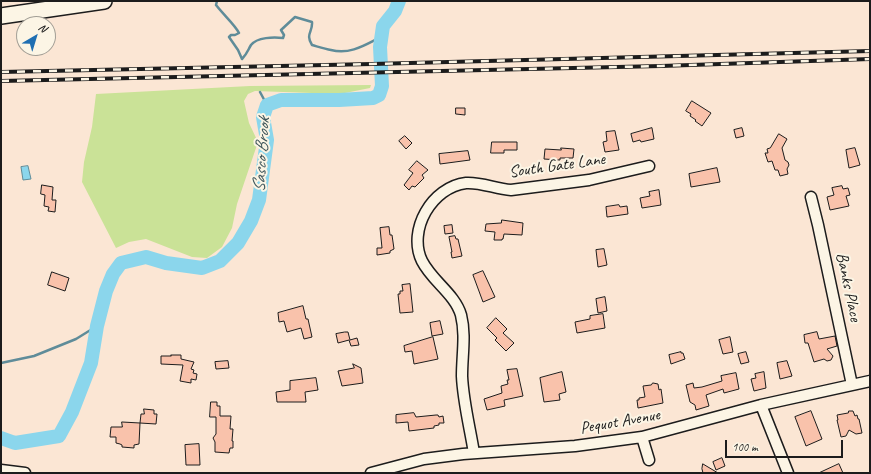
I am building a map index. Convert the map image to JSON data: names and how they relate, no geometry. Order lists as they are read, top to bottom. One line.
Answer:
{"streets":{"street":["South Gate Lane","Banks Place","Pequot Avenue"]},"crossings":[["South Gate Lane","Pequot Avenue"],["Banks Place","Pequot Avenue"]],"water":["Sasco Brook"],"scale_bar":"100 m","north":"top right"}
